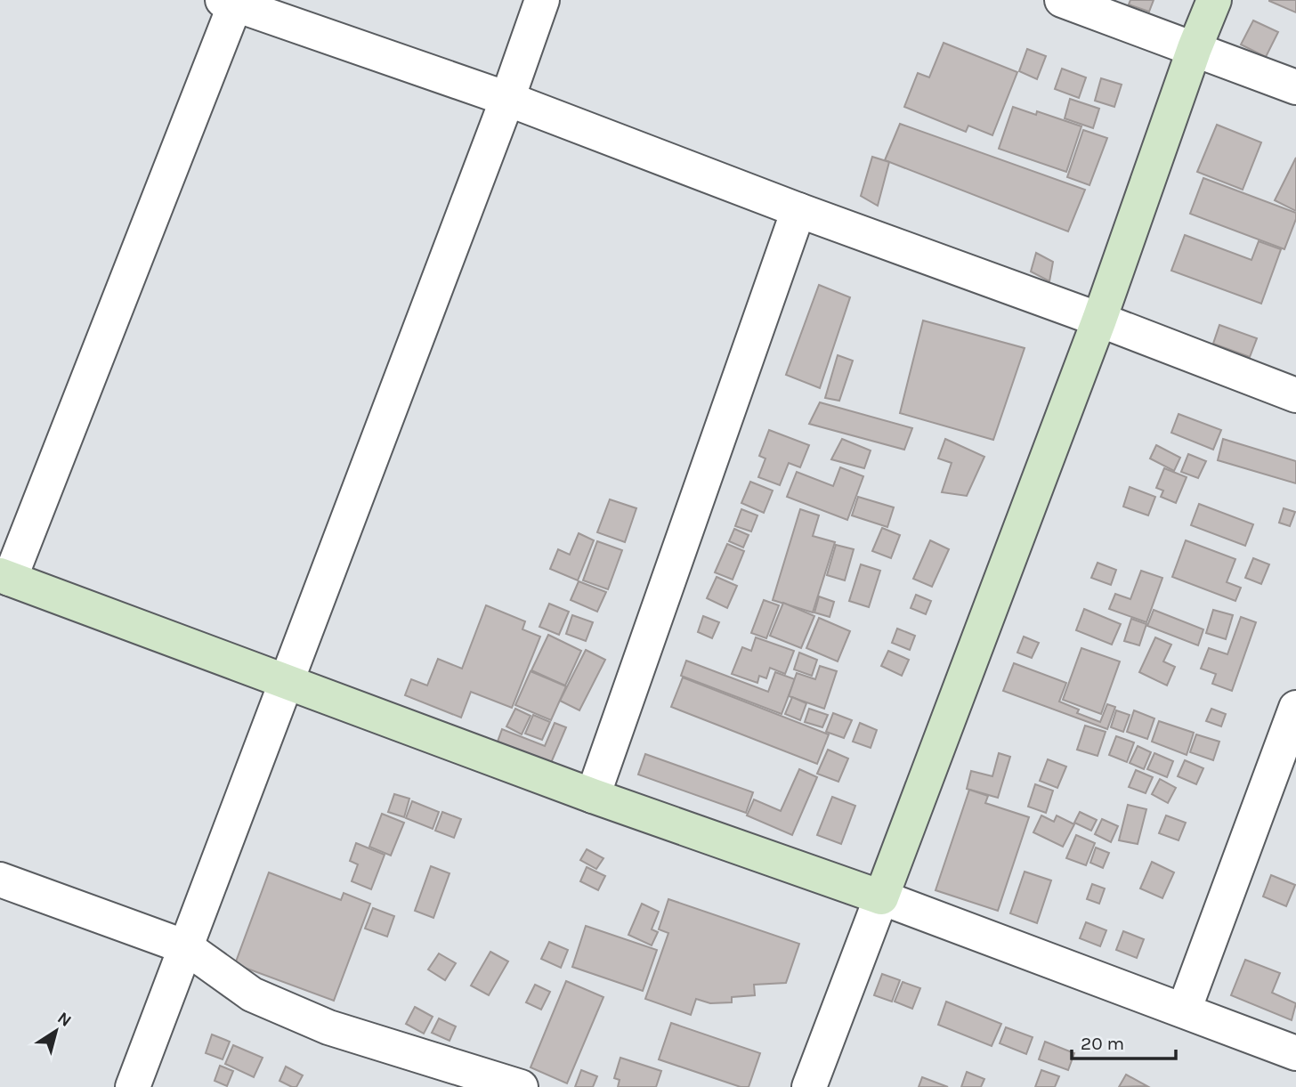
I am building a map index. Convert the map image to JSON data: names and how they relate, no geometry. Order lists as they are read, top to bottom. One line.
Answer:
{"scale_bar":"20 m","north":"top right"}
